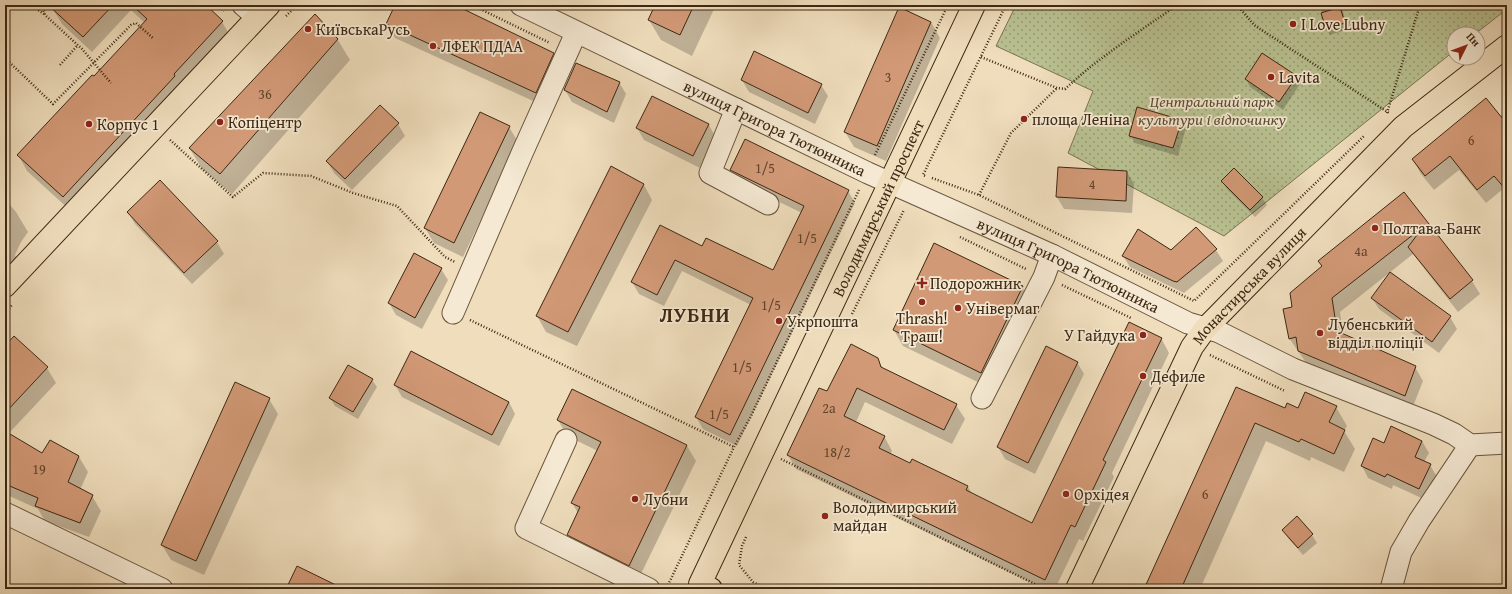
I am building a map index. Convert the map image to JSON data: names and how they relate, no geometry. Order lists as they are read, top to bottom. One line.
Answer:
{"streets":{"main road":["Володимирський проспект","Монастирська вулиця"],"street":["вулиця Григора Тютюнника"]},"crossings":[["вулиця Григора Тютюнника","Володимирський проспект"],["вулиця Григора Тютюнника","Монастирська вулиця"]],"districts":["ЛУБНИ"],"parks":["Центральний парк культури і відпочинку"],"places":{"other":["I Love Lubny","КиївськаРусь","ЛФЕК ПДАА","Lavita","площа Леніна","Копіцентр","Корпус 1","Полтава-Банк","Thrash! Траш!","Універмаг","Укрпошта","Лубенський відділ поліції","У Гайдука","Дефиле","Орхідея","Лубни","Володимирський майдан"],"health":["Подорожник"]},"house_numbers":["3","36","6","1/5","4","1/5","4а","1/5","1/5","2а","1/5","18/2","19","6"],"north":"top right"}
